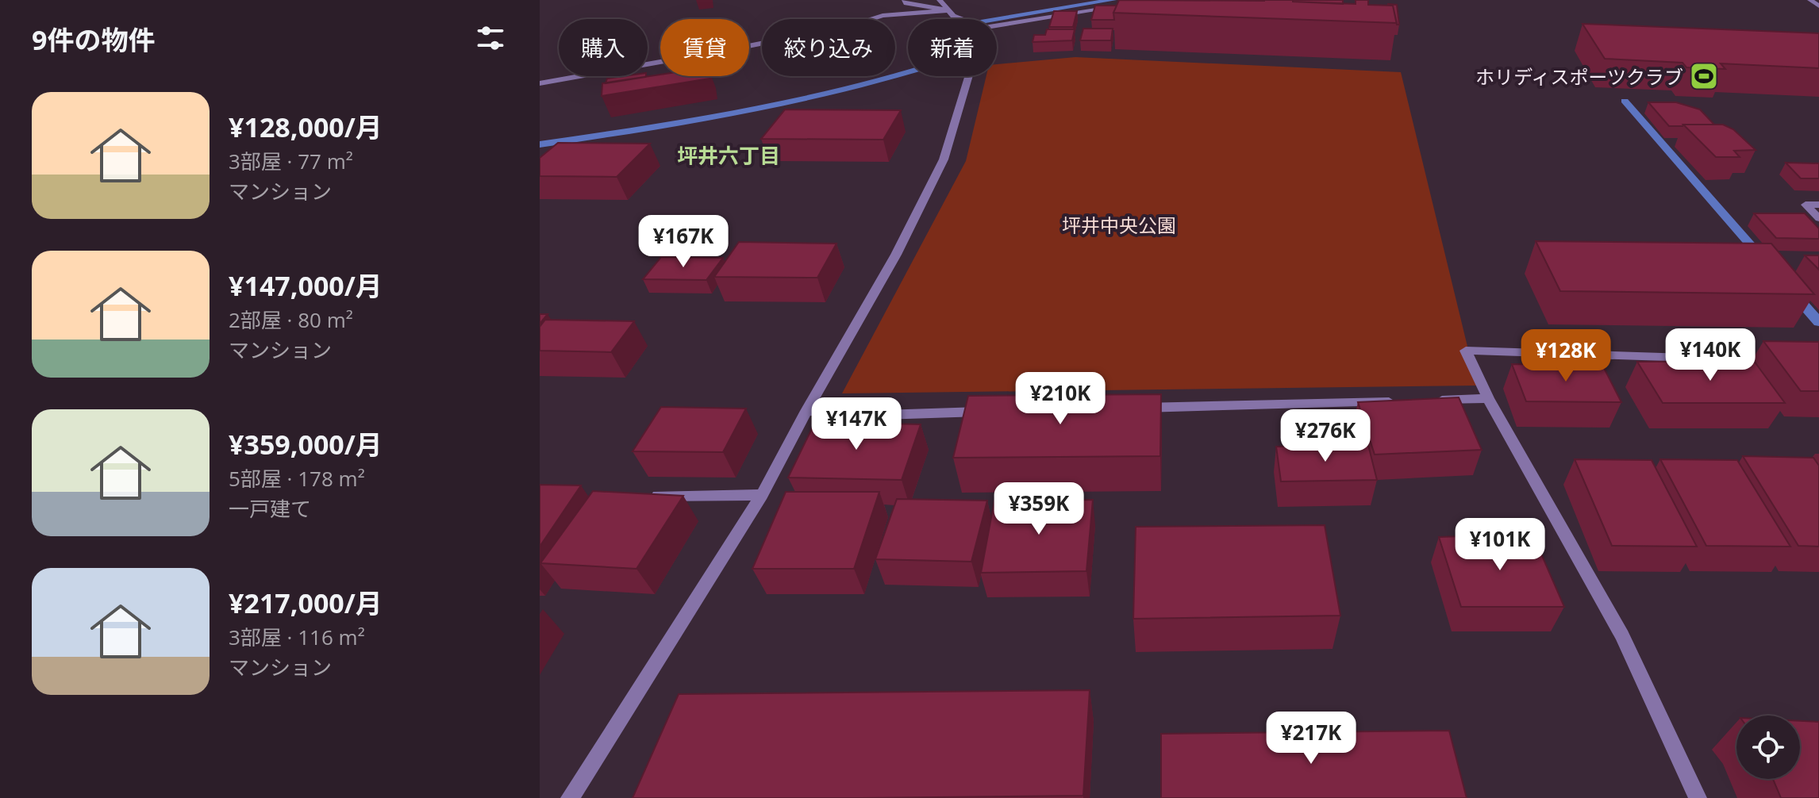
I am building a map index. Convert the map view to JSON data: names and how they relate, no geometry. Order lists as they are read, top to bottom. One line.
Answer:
{"districts":["坪井六丁目"],"parks":["坪井中央公園"],"places":{"sports":["ホリディスポーツクラブ"]},"page":{"heading":"9件の物件","chip":["購入","賃貸","絞り込み","新着"],"list":[{"name":"¥128,000/月","note":"3部屋 · 77 m² · マンション"},{"name":"¥147,000/月","note":"2部屋 · 80 m² · マンション"},{"name":"¥359,000/月","note":"5部屋 · 178 m² · 一戸建て"},{"name":"¥217,000/月","note":"3部屋 · 116 m² · マンション"}],"price":["¥167K","¥140K","¥128K","¥210K","¥147K","¥276K","¥359K","¥101K","¥217K"]}}
